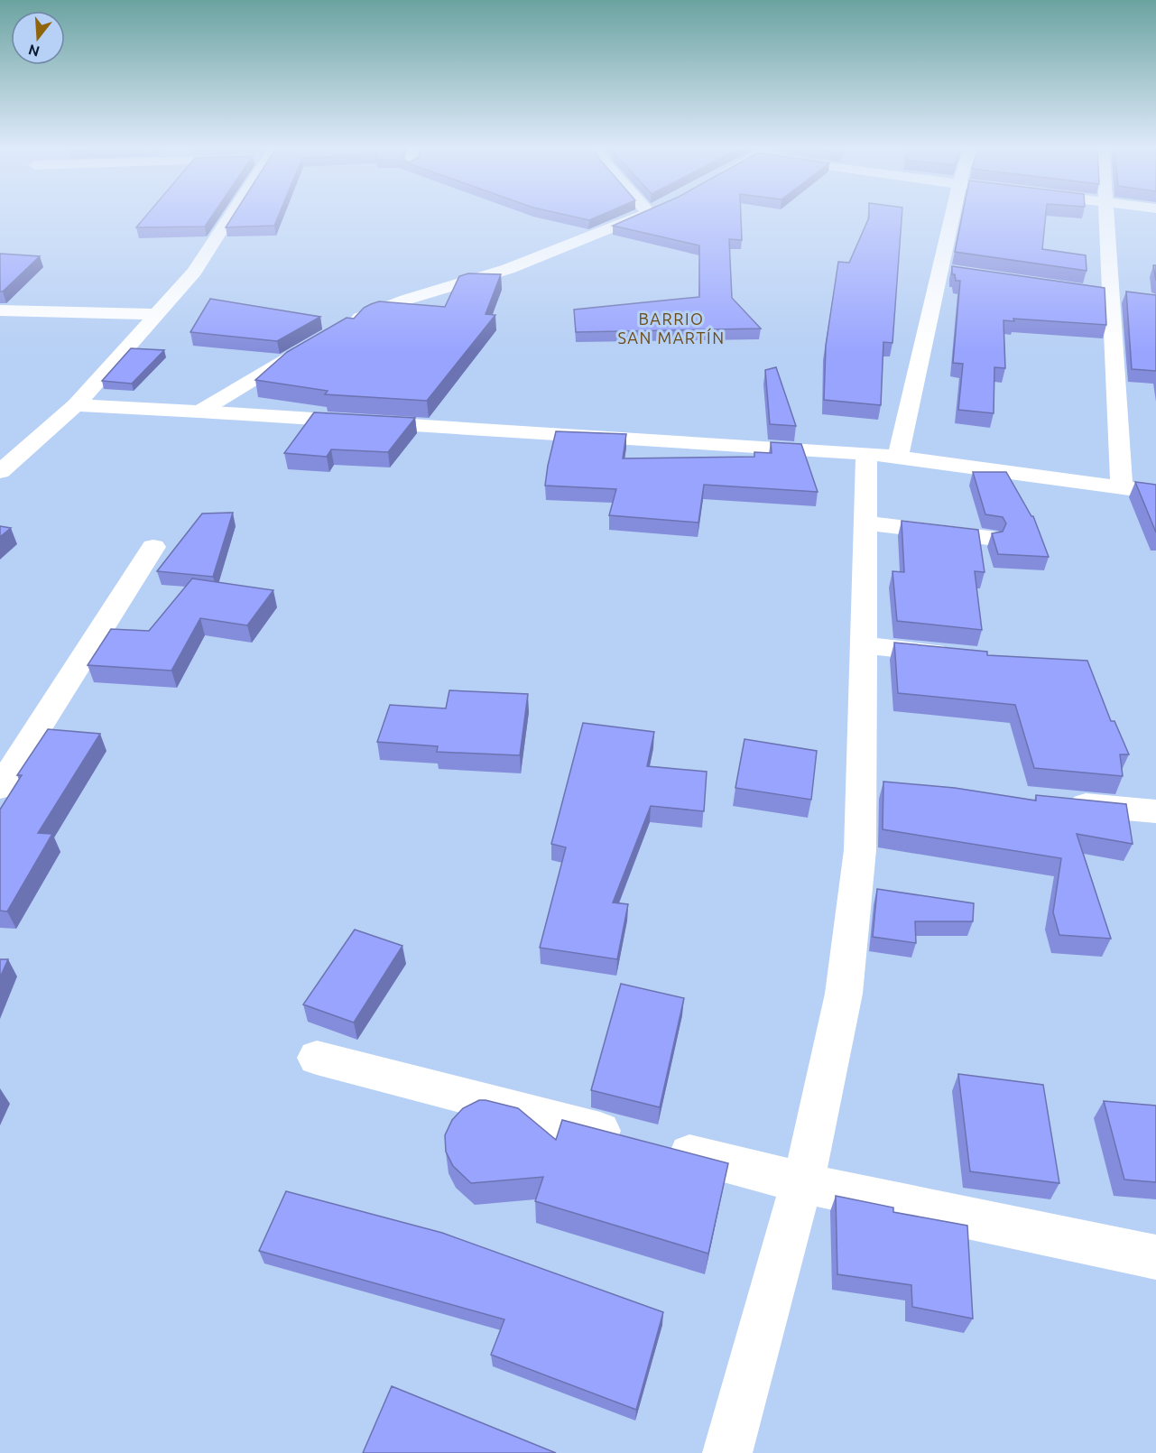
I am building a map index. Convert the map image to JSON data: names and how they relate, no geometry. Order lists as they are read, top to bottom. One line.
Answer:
{"districts":["BARRIO SAN MARTÍN"],"north":"bottom"}
